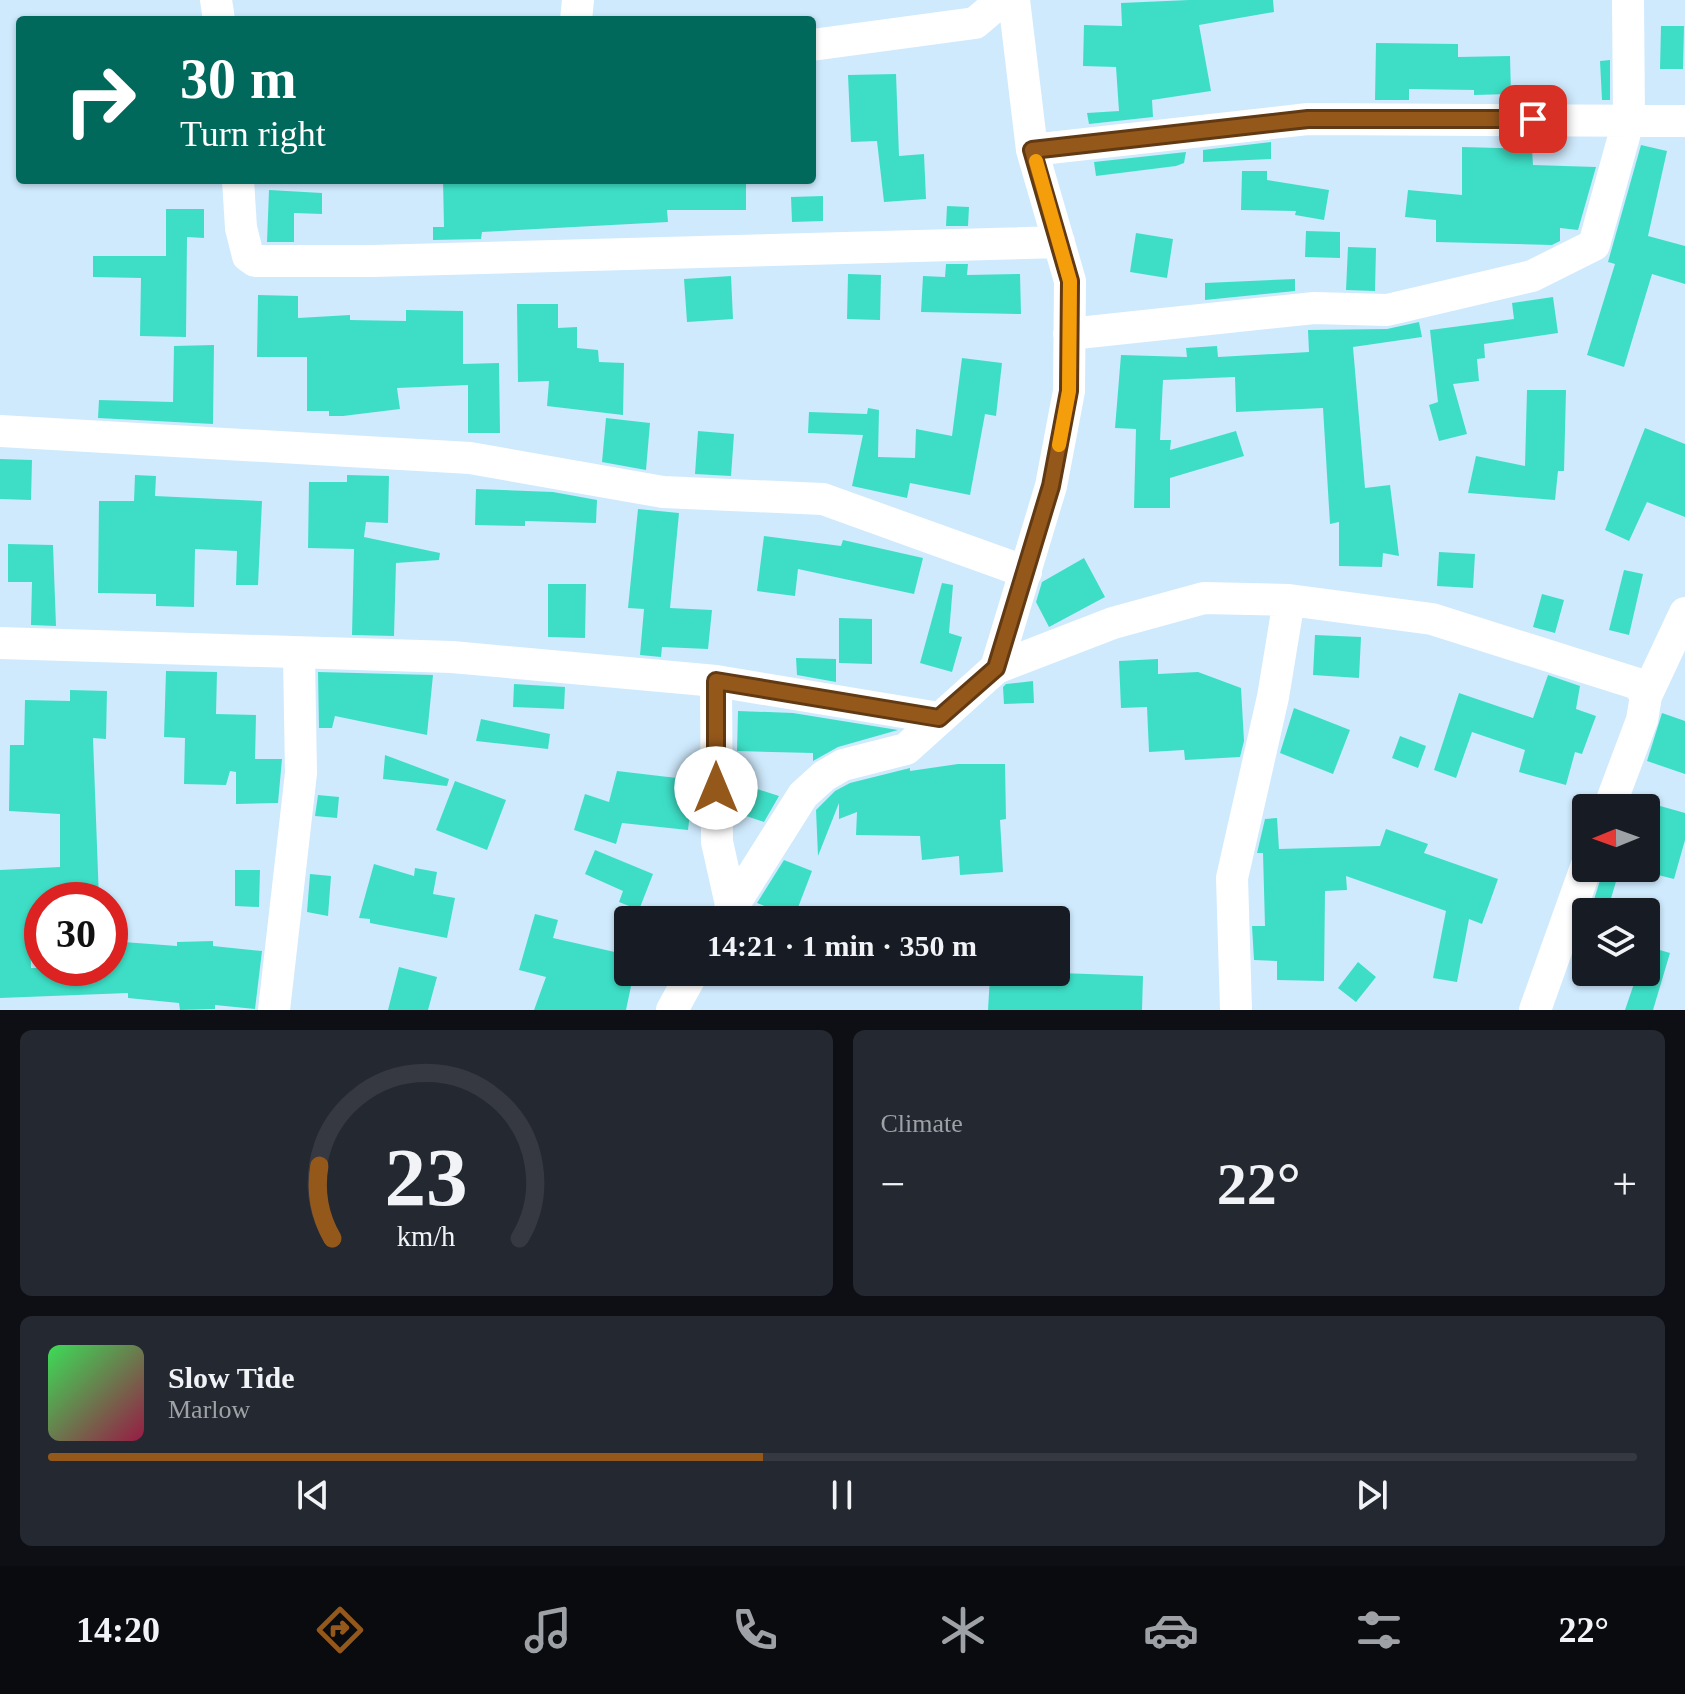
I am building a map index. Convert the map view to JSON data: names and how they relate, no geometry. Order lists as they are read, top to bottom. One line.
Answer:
{"north":"left","page":{"turn":["30 m","Turn right"],"limit":"30","trip":"14:21 · 1 min · 350 m","tile":"Climate","heat":["−","22°","+"],"song":["Slow Tide","Marlow"],"tabs":["14:20","22°"],"gauge":["23","km/h"]}}
